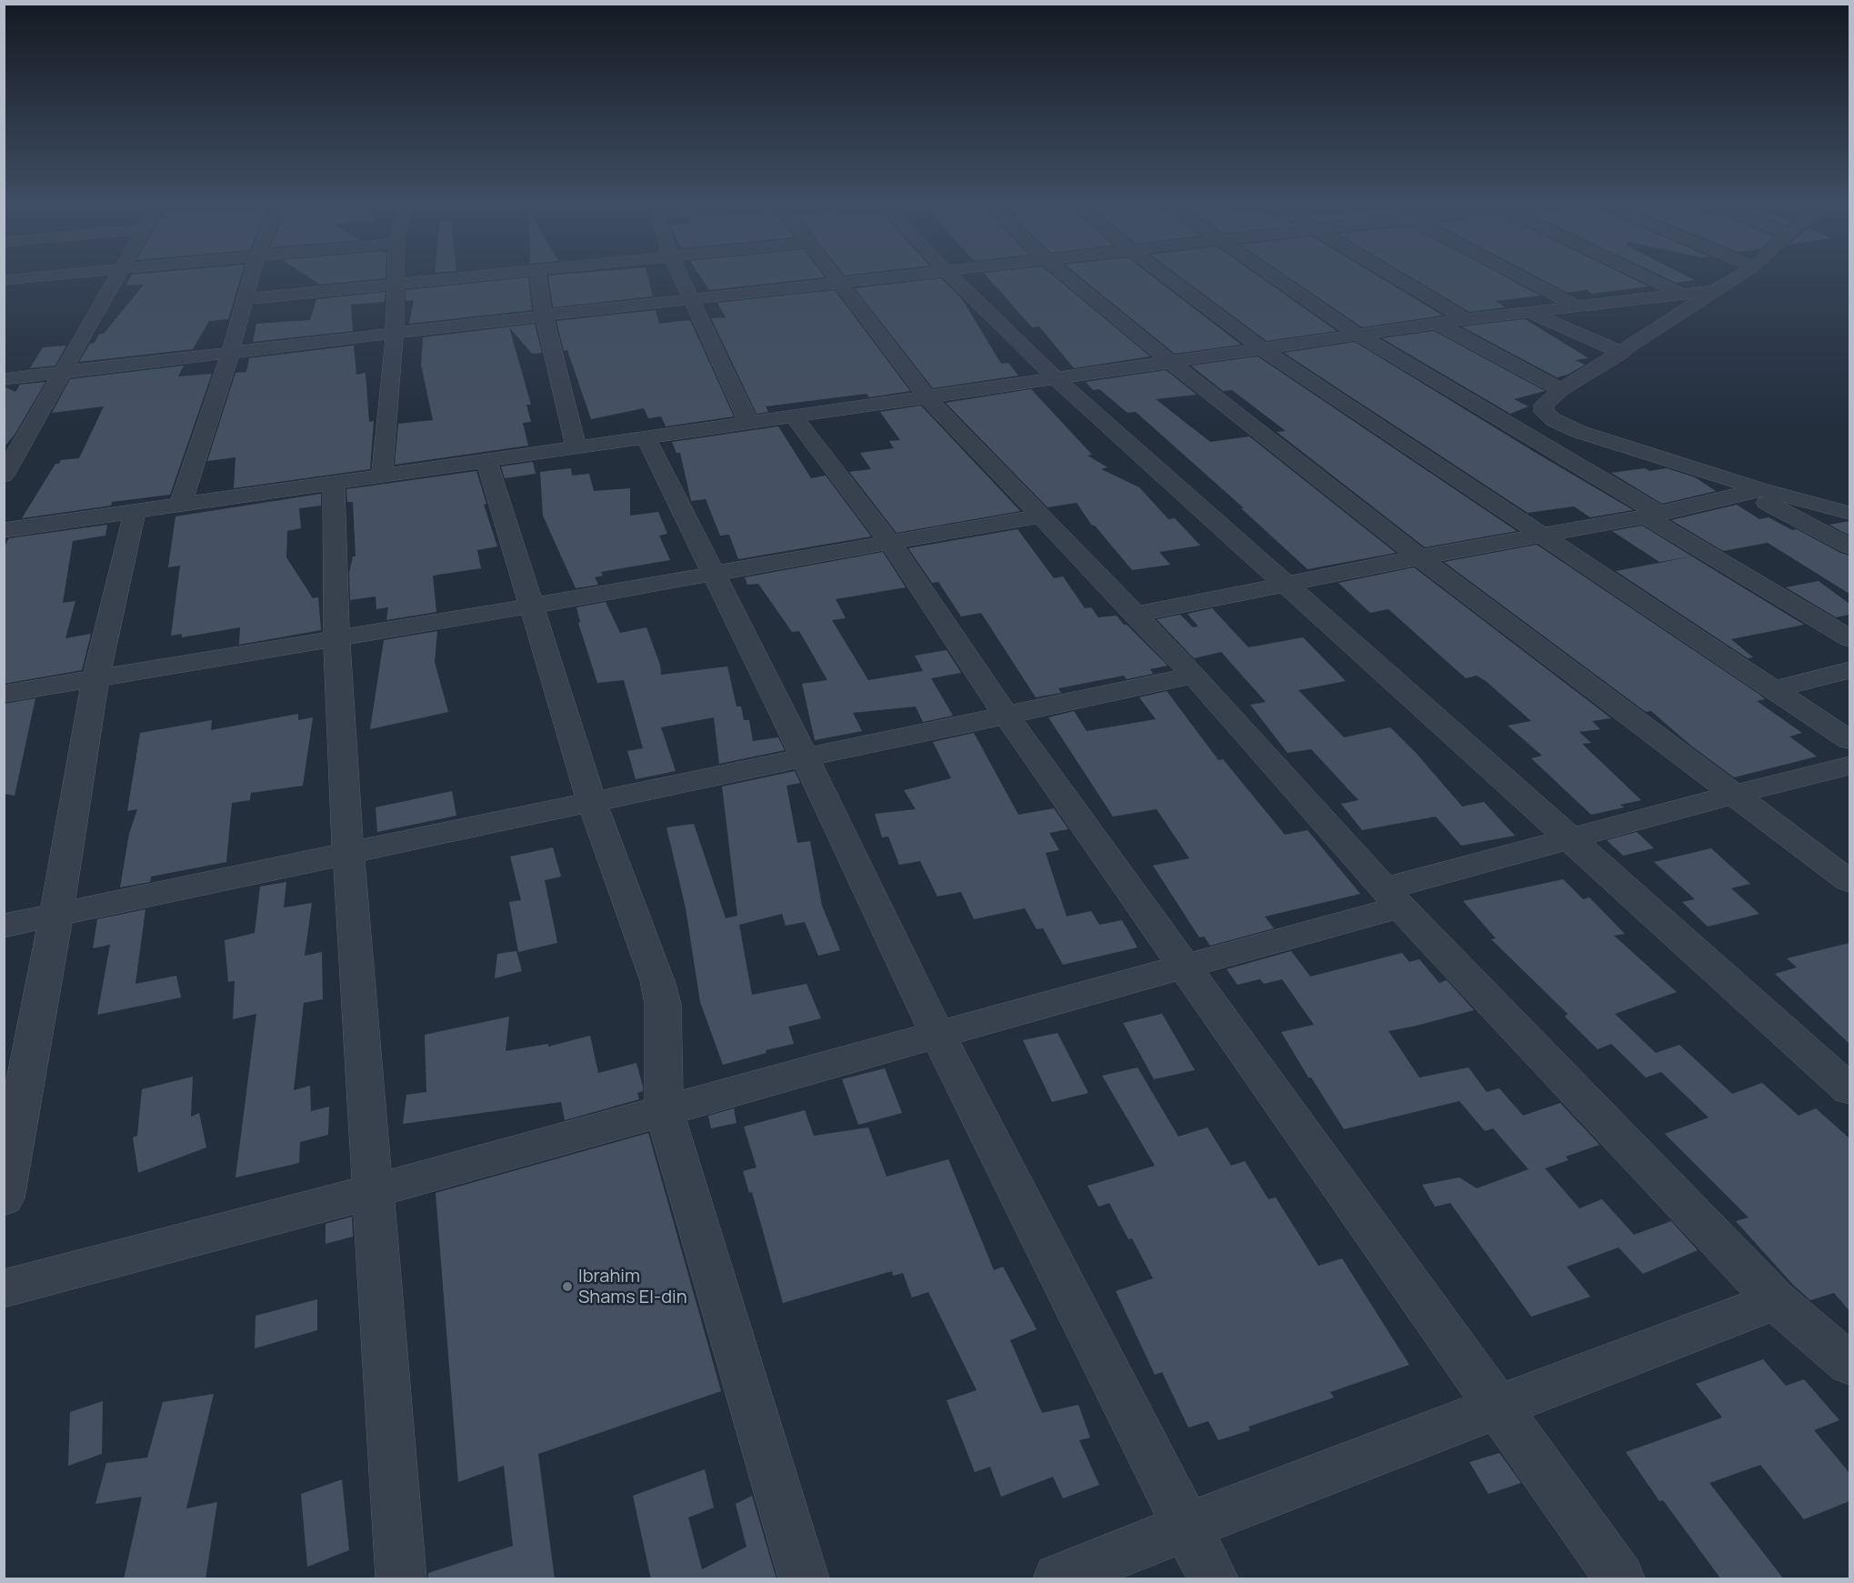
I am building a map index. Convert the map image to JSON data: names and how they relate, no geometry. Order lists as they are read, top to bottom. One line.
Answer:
{"places":["Ibrahim Shams El-din"]}
